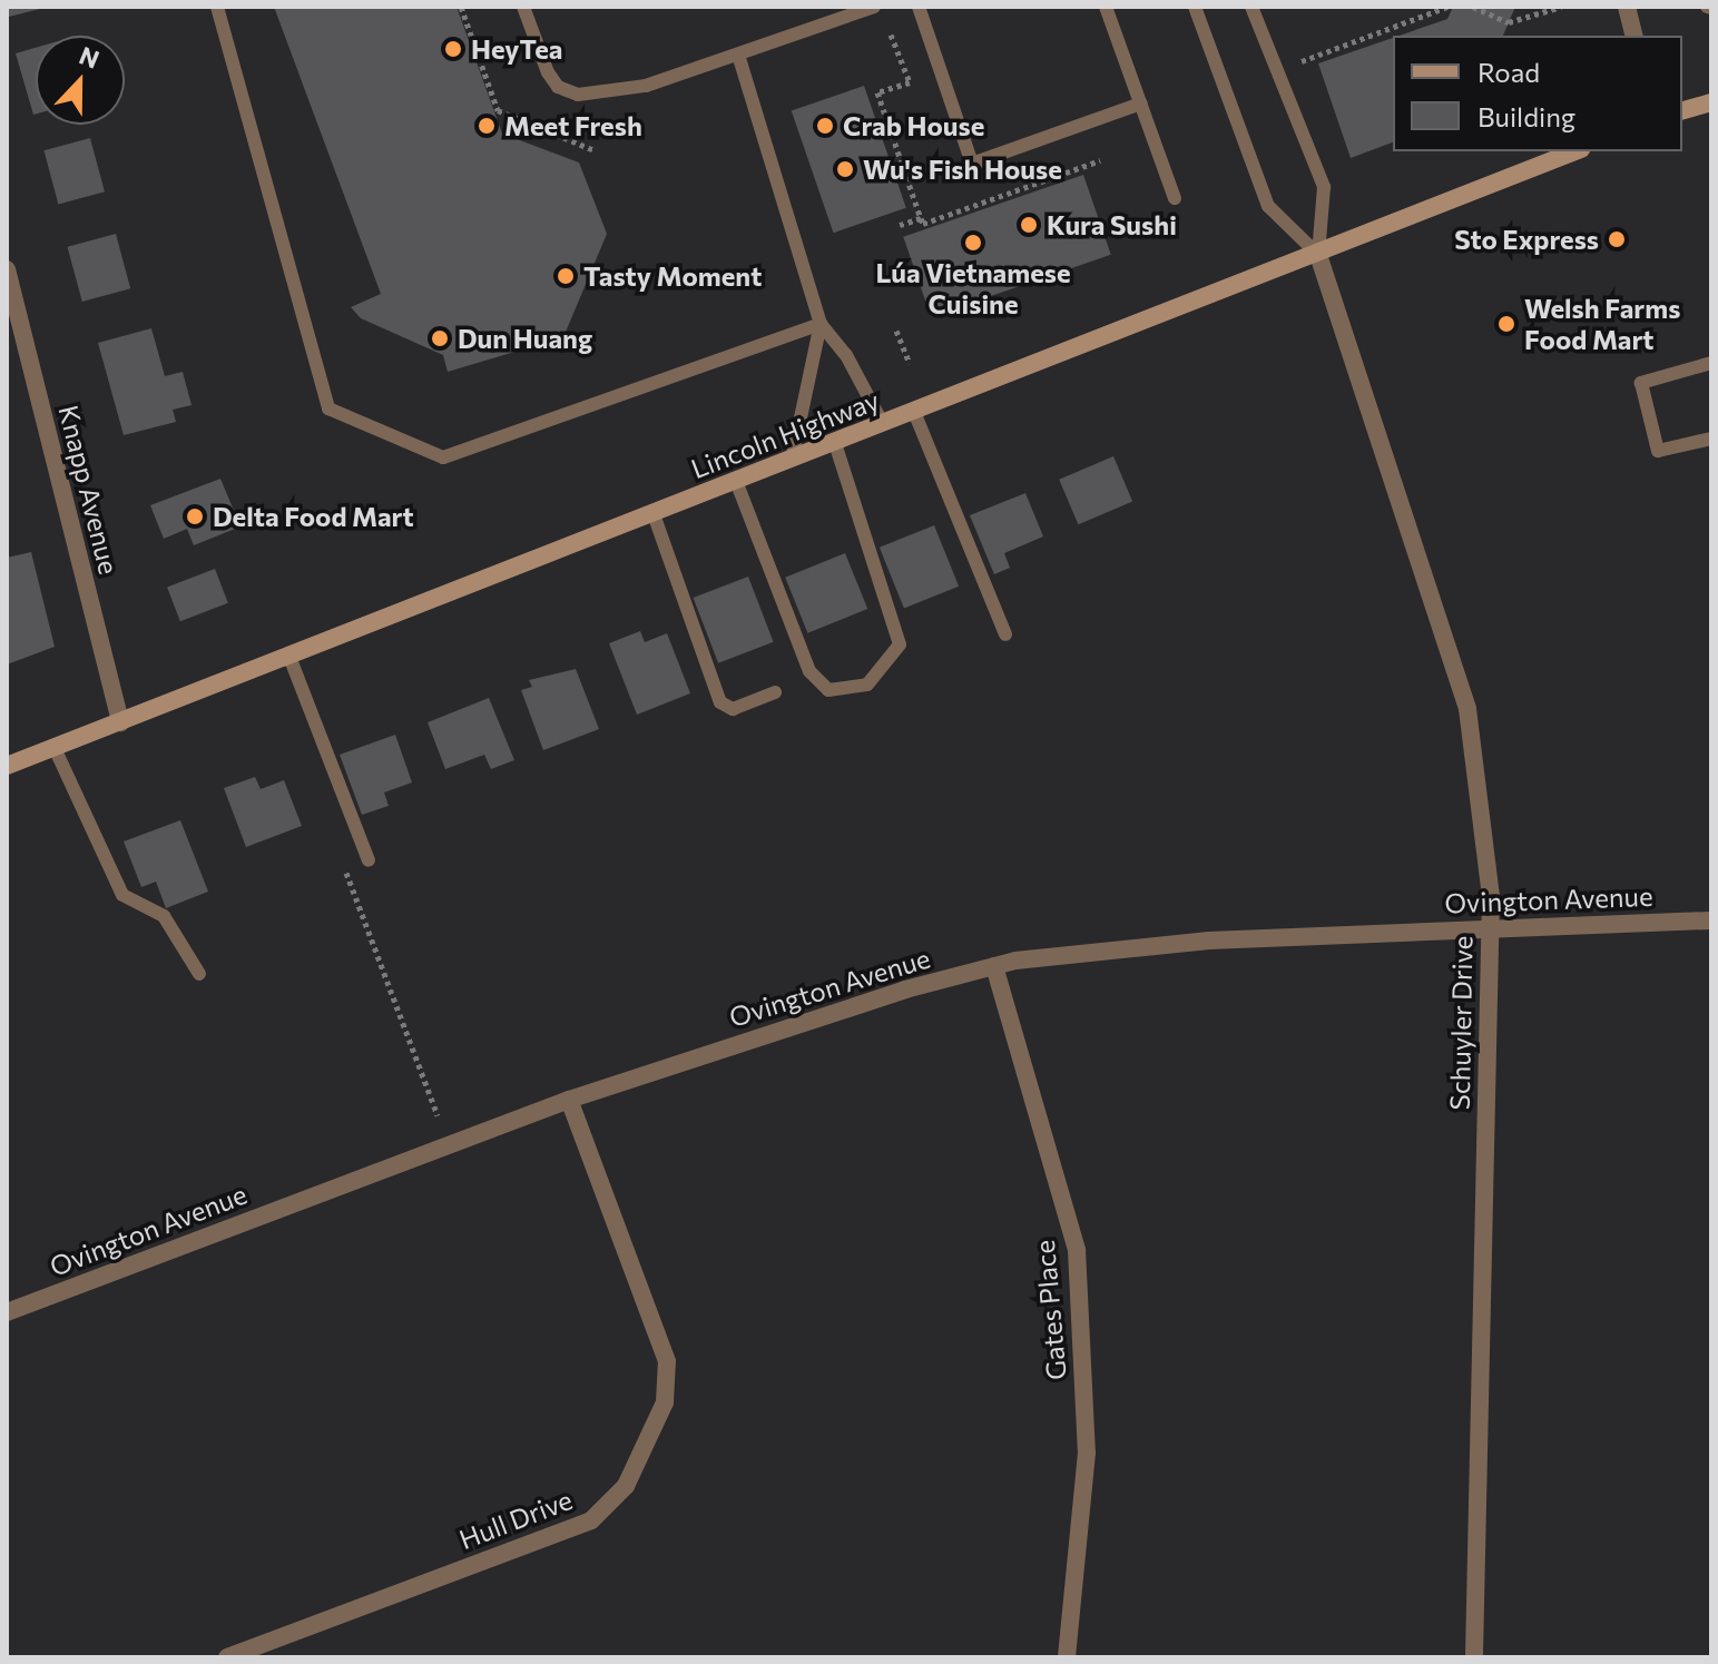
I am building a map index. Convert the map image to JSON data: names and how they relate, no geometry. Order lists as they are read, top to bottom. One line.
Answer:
{"streets":{"main road":["Lincoln Highway"],"street":["Knapp Avenue","Ovington Avenue","Schuyler Drive","Gates Place","Hull Drive"]},"crossings":[["Lincoln Highway","Knapp Avenue"],["Lincoln Highway","Schuyler Drive"],["Ovington Avenue","Schuyler Drive"],["Ovington Avenue","Gates Place"],["Ovington Avenue","Hull Drive"]],"places":["HeyTea","Meet Fresh","Crab House","Wu's Fish House","Kura Sushi","Sto Express","Lúa Vietnamese Cuisine","Tasty Moment","Welsh Farms Food Mart","Dun Huang","Delta Food Mart"],"legend":["Road","Building"],"north":"top"}
